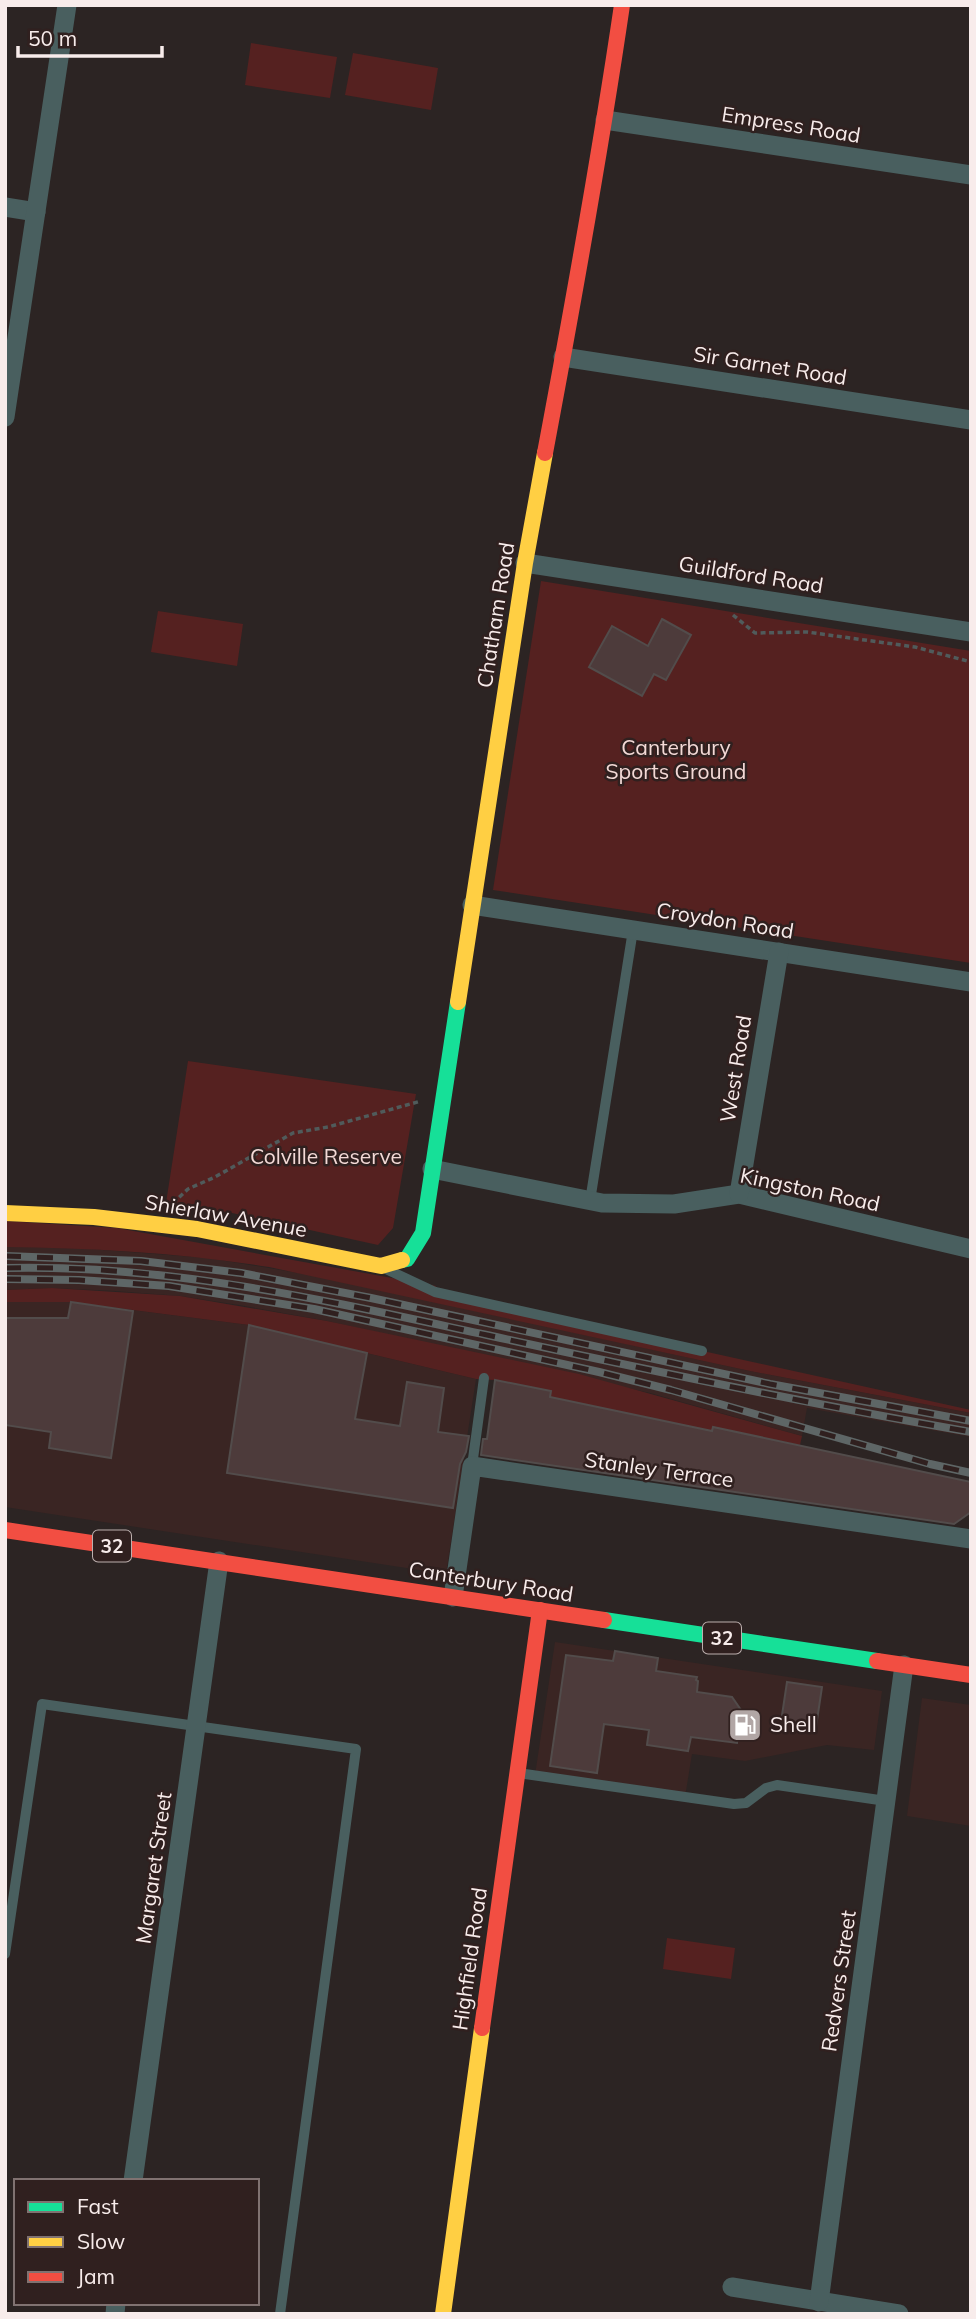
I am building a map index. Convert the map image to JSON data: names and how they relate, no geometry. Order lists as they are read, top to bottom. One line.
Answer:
{"streets":{"street":["Empress Road","Sir Garnet Road","Guildford Road","Chatham Road","Croydon Road","West Road","Kingston Road","Shierlaw Avenue","Stanley Terrace","32","Canterbury Road","Margaret Street","Highfield Road","Redvers Street"]},"crossings":[["Empress Road","Chatham Road"],["Sir Garnet Road","Chatham Road"],["Guildford Road","Chatham Road"],["Chatham Road","Croydon Road"],["Chatham Road","Kingston Road"],["Chatham Road","Shierlaw Avenue"],["Croydon Road","West Road"],["West Road","Kingston Road"],["Canterbury Road","Margaret Street"],["Canterbury Road","Highfield Road"],["Canterbury Road","Redvers Street"]],"parks":["Canterbury Sports Ground","Colville Reserve"],"places":{"fuel station":["Shell"]},"legend":["Fast","Slow","Jam"],"scale_bar":"50 m"}
